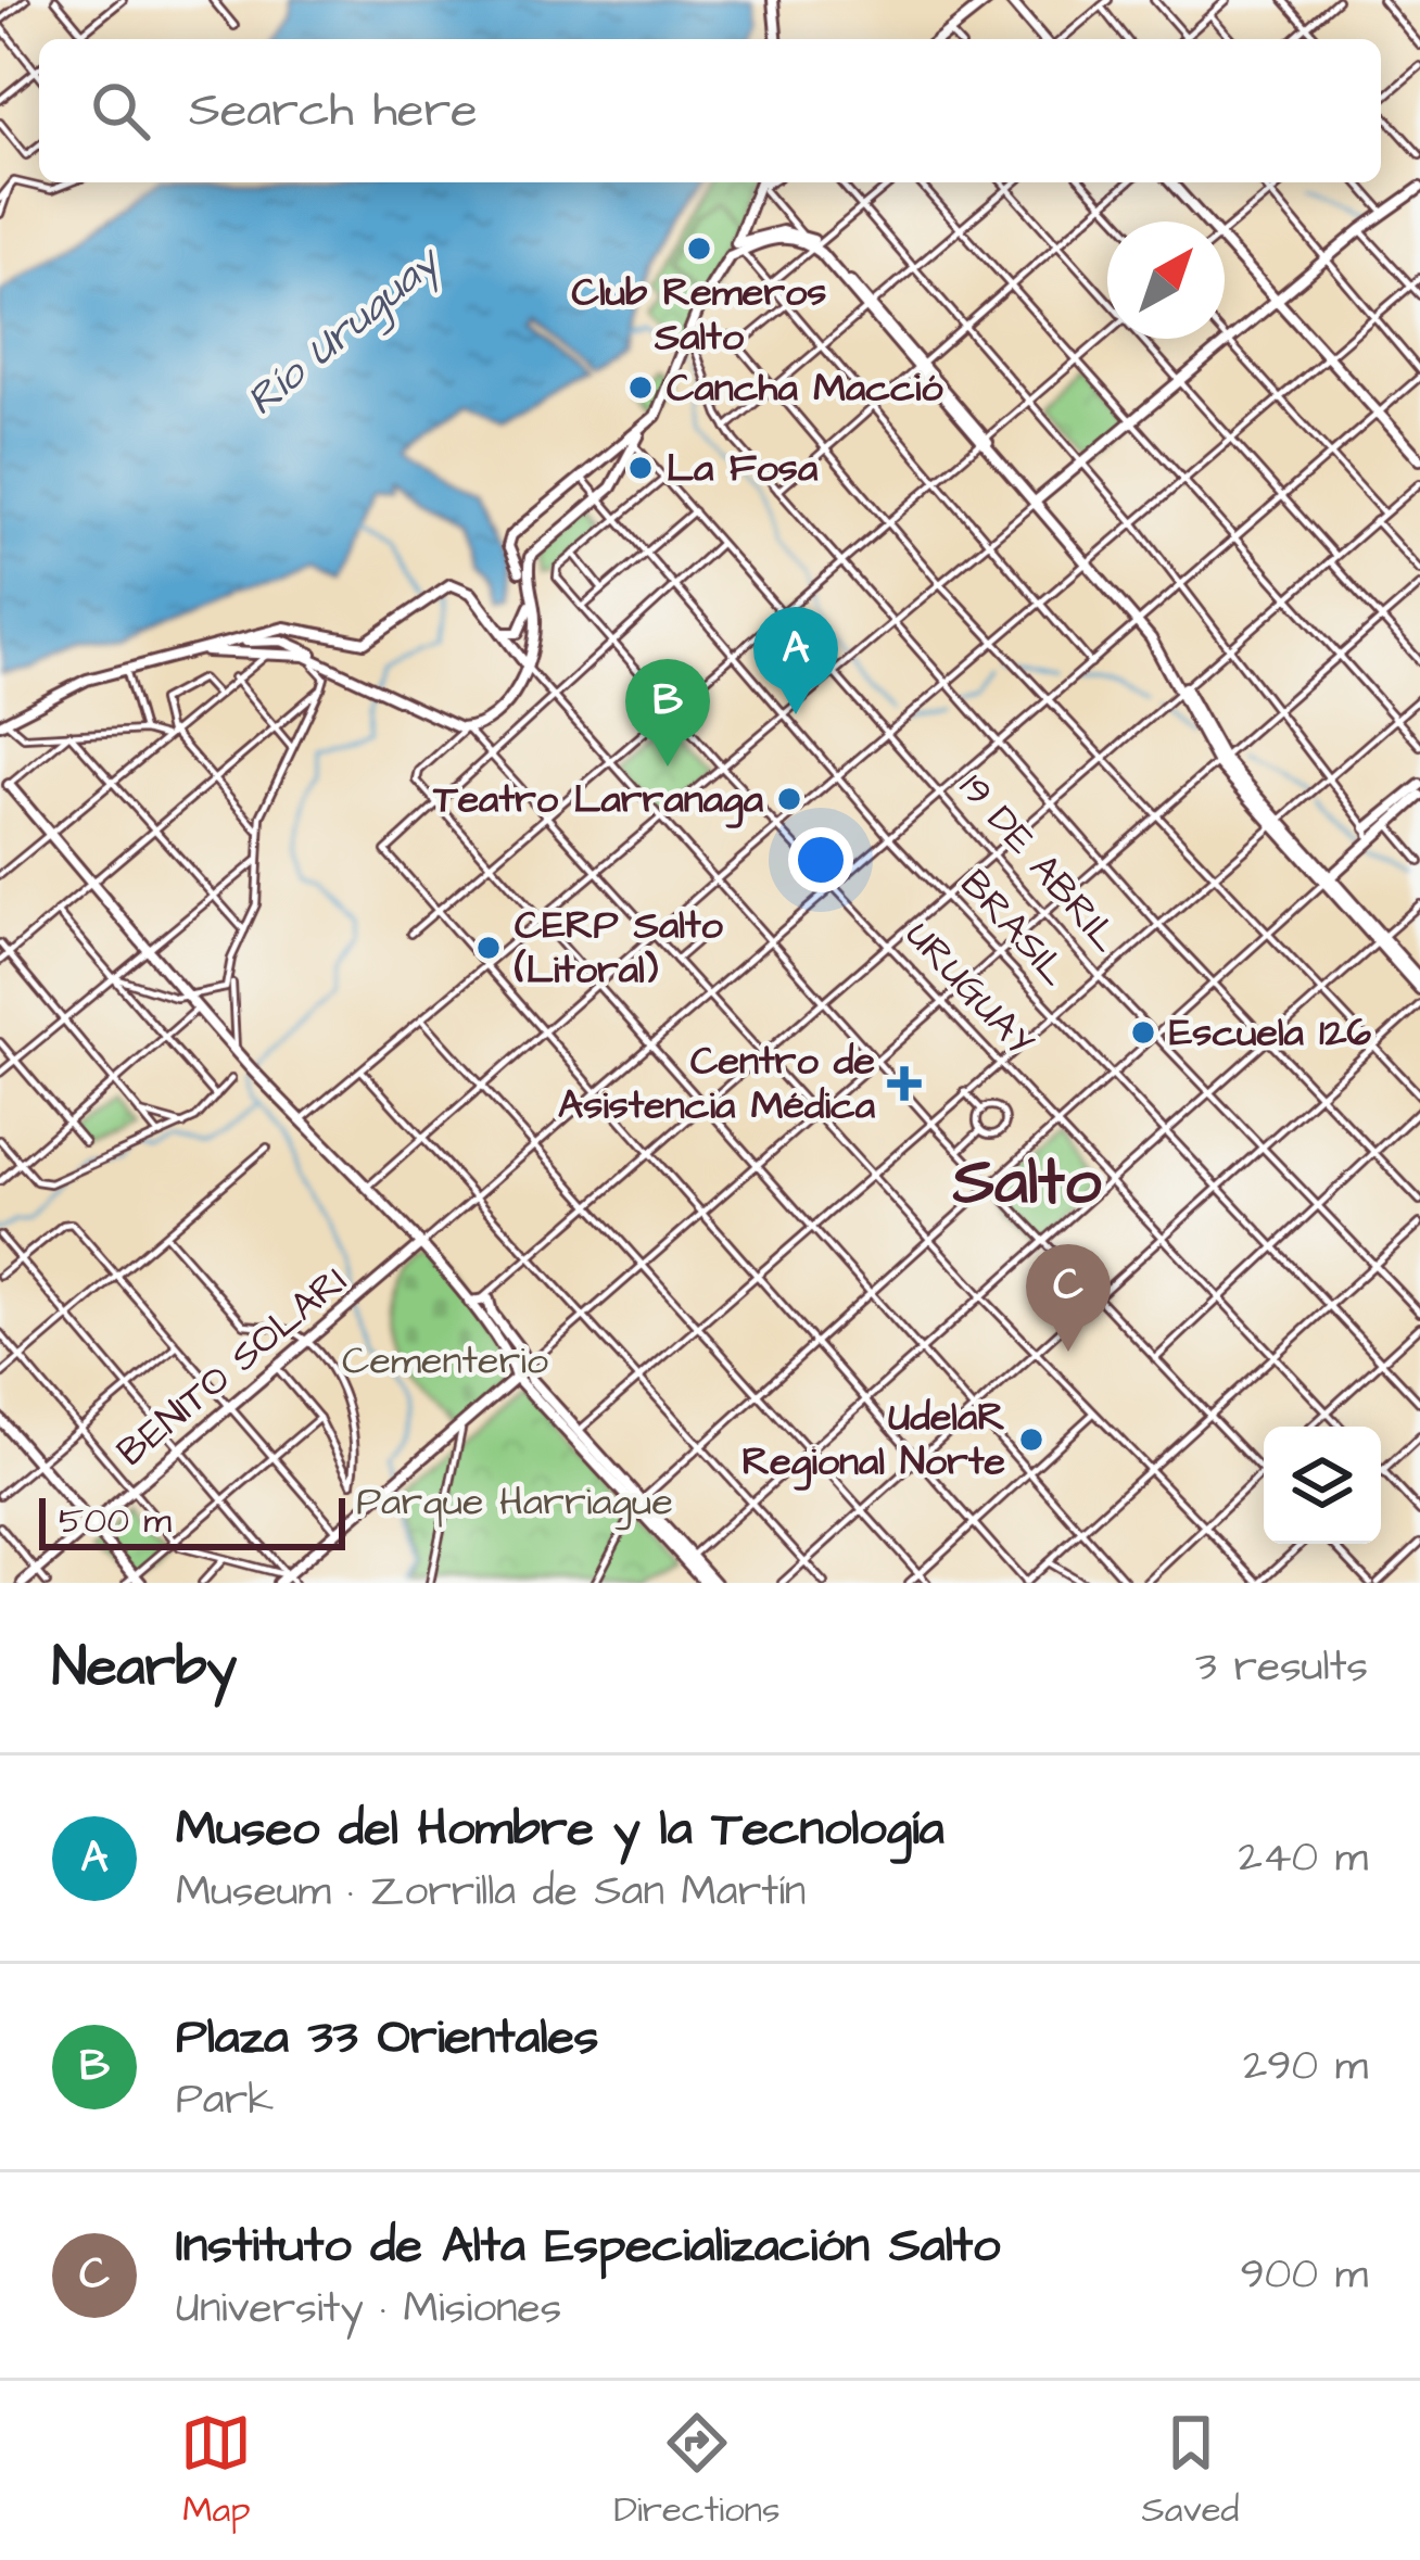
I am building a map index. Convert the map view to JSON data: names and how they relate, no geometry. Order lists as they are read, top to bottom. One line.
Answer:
{"streets":{"street":["19 DE ABRIL","BRASIL","URUGUAY","BENITO SOLARI"]},"districts":["Salto"],"water":["Río Uruguay"],"parks":["Cementerio","Parque Harriague"],"places":{"other":["Club Remeros Salto","Cancha Macció","La Fosa","Teatro Larranaga","CERP Salto (Litoral)","Escuela 126","UdelaR Regional Norte"],"health":["Centro de Asistencia Médica"]},"scale_bar":"500 m","north":"top right","page":{"search":"Search here","pins":["A","B","C"],"scale":"500 m","heading":["Nearby","3 results"],"list":[{"mark":"A","name":"Museo del Hombre y la Tecnología","note":"Museum · Zorrilla de San Martín","value":"240 m"},{"mark":"B","name":"Plaza 33 Orientales","note":"Park","value":"290 m"},{"mark":"C","name":"Instituto de Alta Especialización Salto","note":"University · Misiones","value":"900 m"}],"nav":["Map","Directions","Saved"]}}
